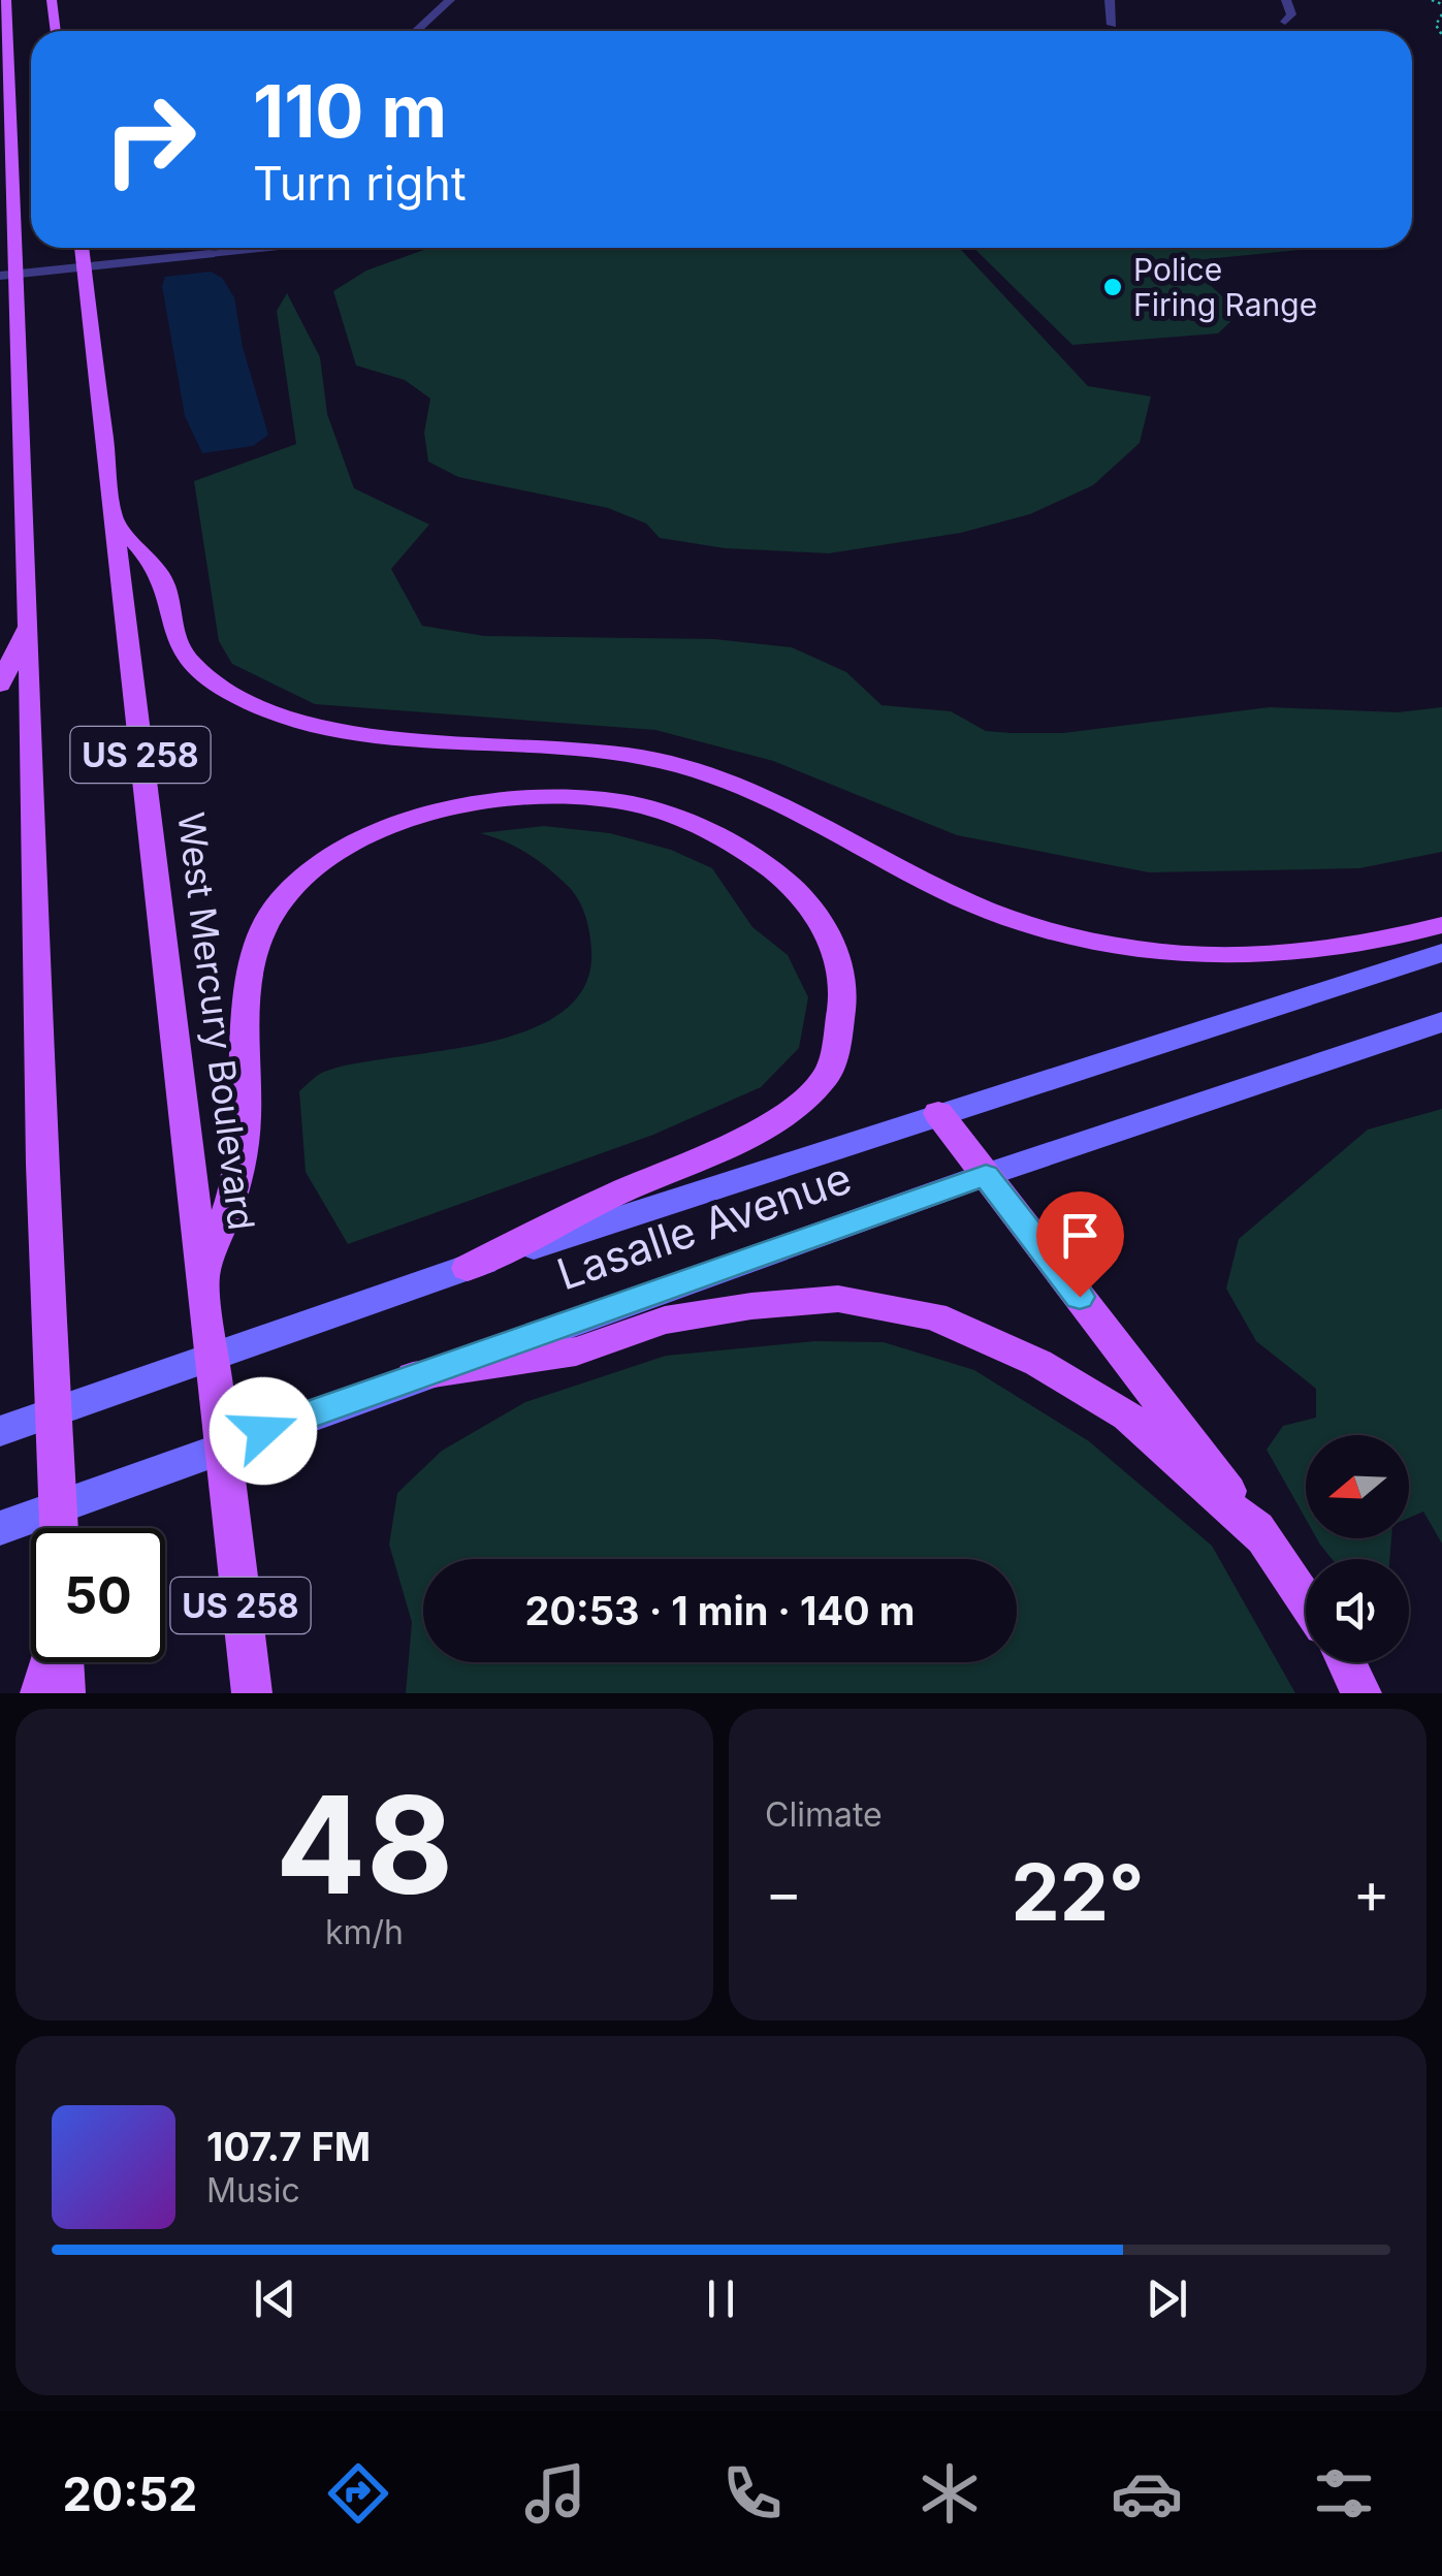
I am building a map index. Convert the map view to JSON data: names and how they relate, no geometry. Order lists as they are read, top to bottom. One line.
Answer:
{"streets":{"main road":["US 258","West Mercury Boulevard","Lasalle Avenue"]},"places":["Police Firing Range"],"north":"left","page":{"turn":["110 m","Turn right"],"limit":"50","trip":"20:53 · 1 min · 140 m","tile":[["48","km/h"],"Climate"],"heat":["−","22°","+"],"song":["107.7 FM","Music"],"tabs":"20:52"}}
